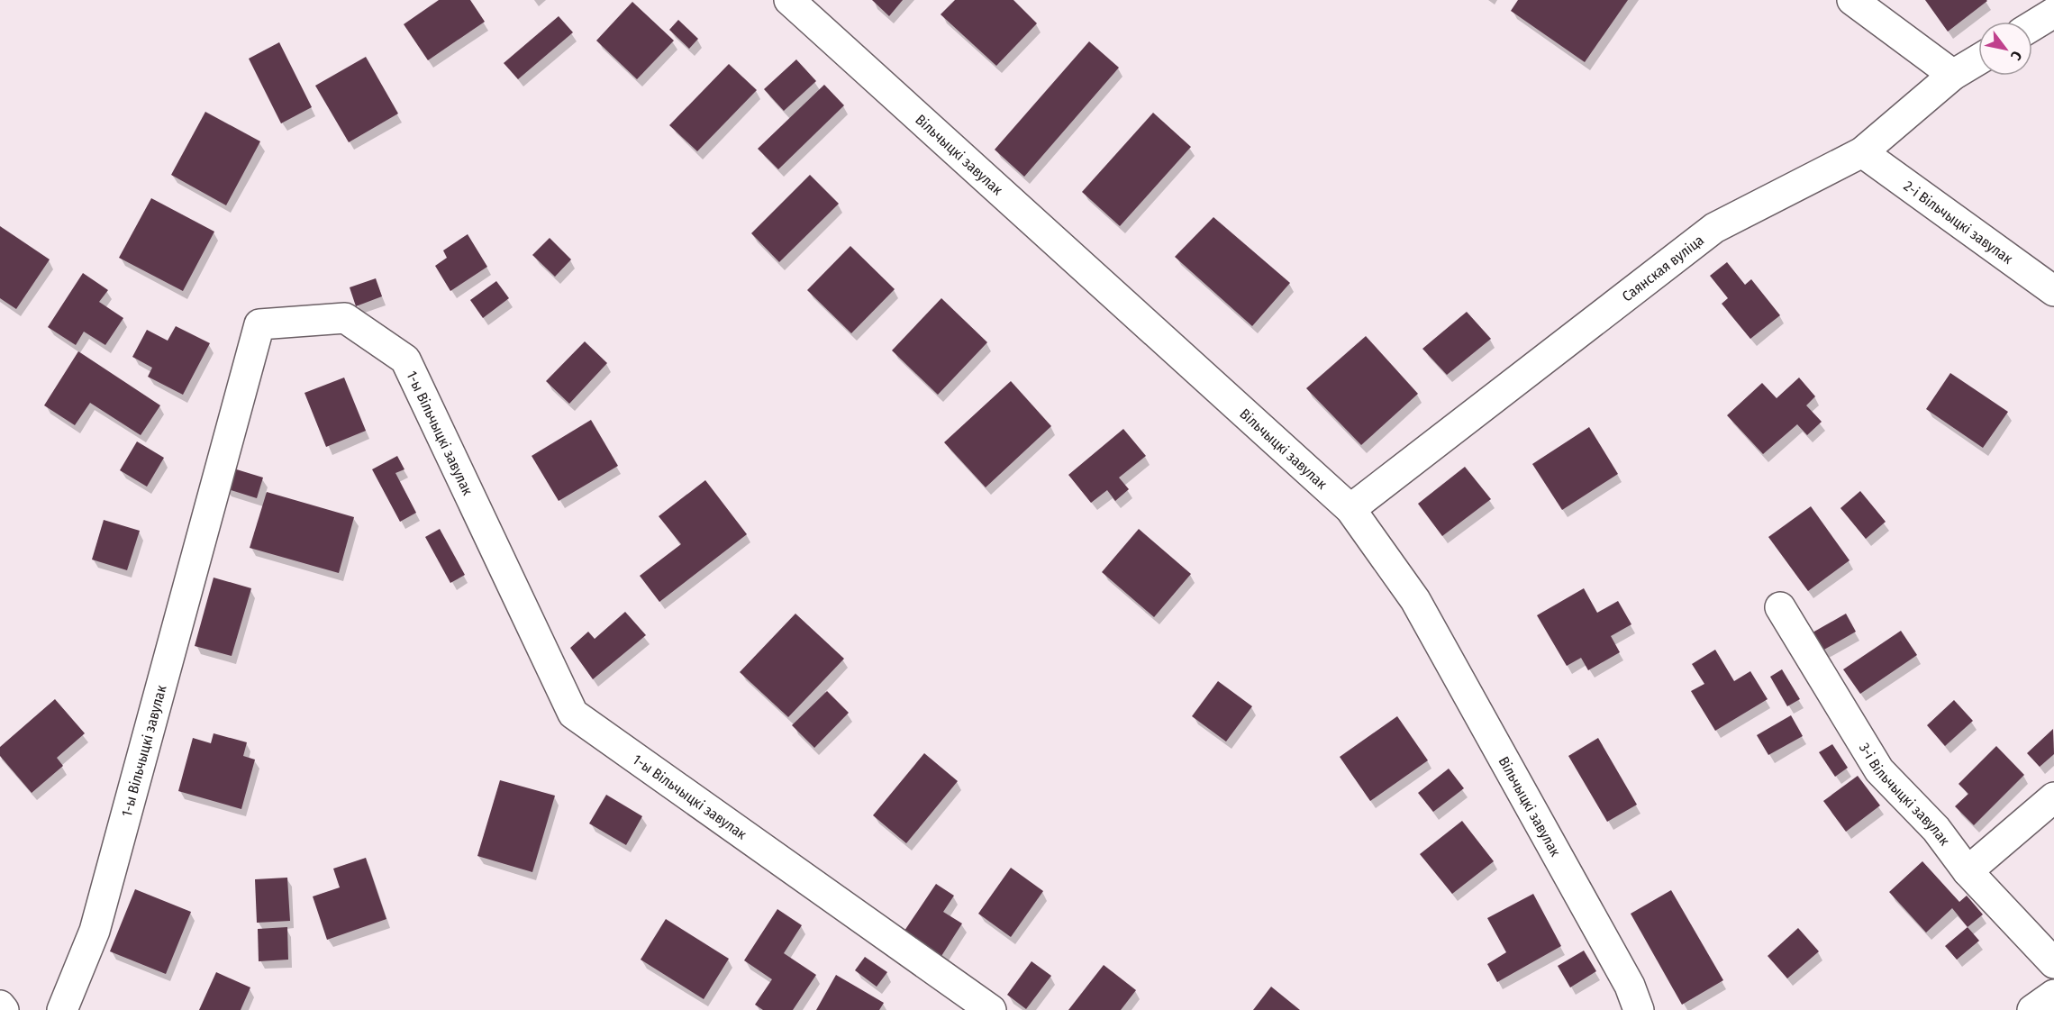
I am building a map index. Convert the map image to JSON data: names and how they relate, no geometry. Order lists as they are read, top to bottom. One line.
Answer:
{"streets":{"street":["Вільчыцкі завулак","2-і Вільчыцкі завулак","Саянская вуліца","1-ы Вільчыцкі завулак","3-і Вільчыцкі завулак"]},"crossings":[["Вільчыцкі завулак","Саянская вуліца"],["2-і Вільчыцкі завулак","Саянская вуліца"]],"north":"bottom right"}
